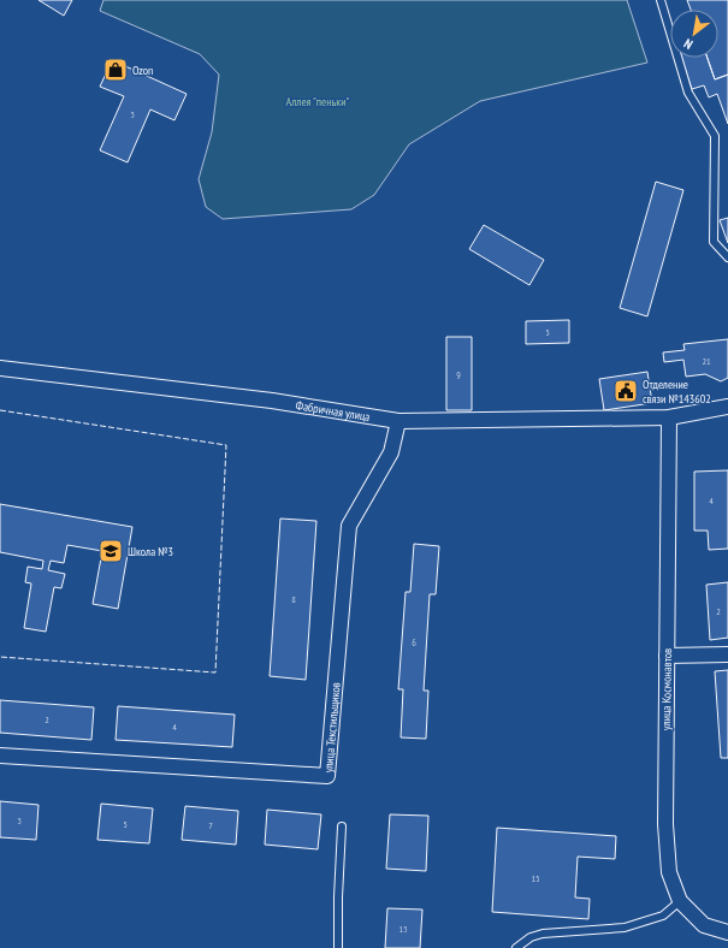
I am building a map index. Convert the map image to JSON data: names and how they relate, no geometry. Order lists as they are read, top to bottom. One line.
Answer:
{"streets":{"street":["Фабричная улица","улица Космонавтов","улица Текстильщиков"]},"crossings":[["Фабричная улица","улица Космонавтов"],["Фабричная улица","улица Текстильщиков"]],"parks":["Аллея \"пеньки\""],"places":{"shop":["Ozon"],"public building":["Отделение связи №143602"],"school or university":["Школа №3"]},"house_numbers":["3","5","21","9","4","8","2","6","2","4","3","5","7","15","13"],"north":"bottom left"}
